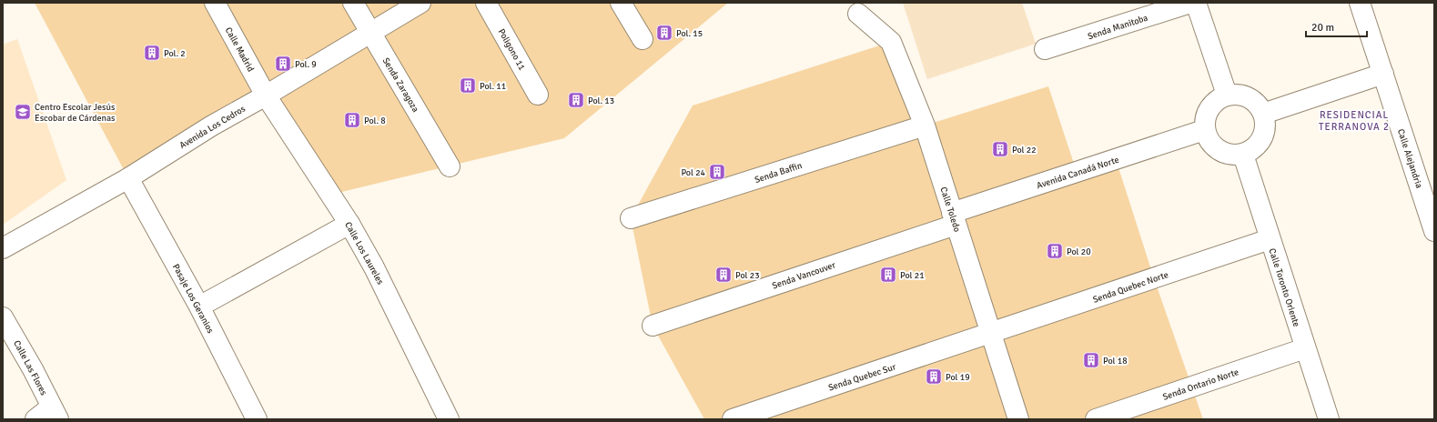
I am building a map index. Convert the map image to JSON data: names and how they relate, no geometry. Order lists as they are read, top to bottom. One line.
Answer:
{"streets":{"street":["Senda Manitoba","Calle Madrid","Poligono 11","Senda Zaragoza","Avenida Los Cedros","Calle Alejandria","Senda Baffin","Avenida Canadá Norte","Calle Toledo","Calle Los Laureles","Senda Vancouver","Senda Quebec Norte","Calle Toronto Oriente","Pasaje Los Geranios","Calle Las Flores","Senda Quebec Sur","Senda Ontario Norte"]},"crossings":[["Calle Madrid","Avenida Los Cedros"],["Calle Madrid","Calle Los Laureles"],["Senda Zaragoza","Avenida Los Cedros"],["Avenida Los Cedros","Calle Los Laureles"],["Avenida Los Cedros","Pasaje Los Geranios"],["Senda Baffin","Calle Toledo"],["Avenida Canadá Norte","Calle Toledo"],["Avenida Canadá Norte","Senda Vancouver"],["Avenida Canadá Norte","Calle Toronto Oriente"],["Calle Toledo","Senda Vancouver"],["Calle Toledo","Senda Quebec Norte"],["Calle Toledo","Senda Quebec Sur"],["Senda Quebec Norte","Calle Toronto Oriente"],["Senda Quebec Norte","Senda Quebec Sur"],["Calle Toronto Oriente","Senda Ontario Norte"]],"districts":["RESIDENCIAL TERRANOVA 2"],"places":{"building":["Pol. 15","Pol. 2","Pol. 9","Pol. 11","Pol. 13","Pol. 8","Pol 22","Pol 24","Pol 20","Pol 23","Pol 21","Pol 18","Pol 19"],"school or university":["Centro Escolar Jesús Escobar de Cárdenas"]},"scale_bar":"20 m"}
